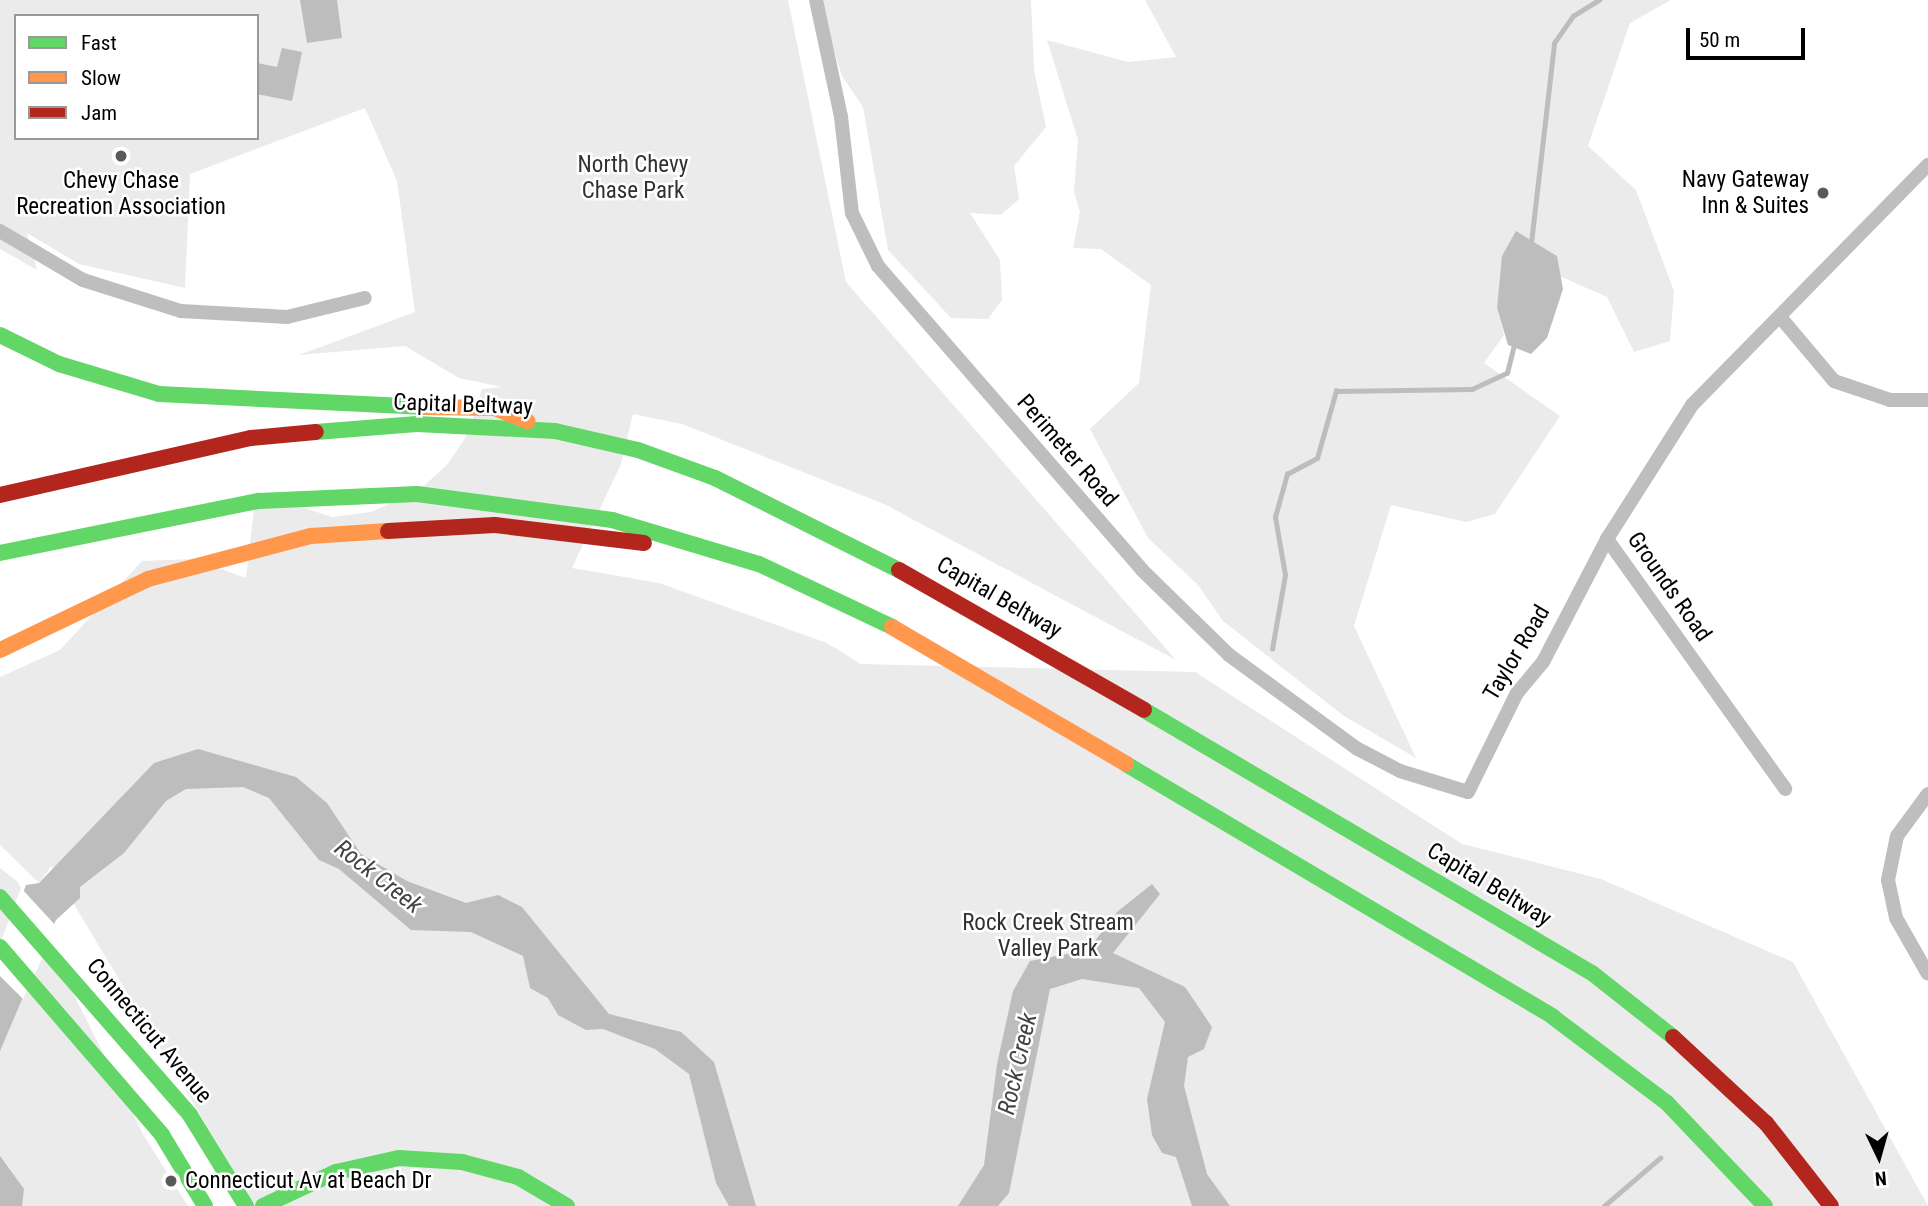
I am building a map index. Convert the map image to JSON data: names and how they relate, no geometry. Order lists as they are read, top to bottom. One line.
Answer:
{"streets":{"main road":["Capital Beltway","Connecticut Avenue"],"street":["Perimeter Road","Grounds Road","Taylor Road"]},"crossings":[["Perimeter Road","Taylor Road"],["Grounds Road","Taylor Road"]],"water":["Rock Creek"],"parks":["North Chevy Chase Park","Rock Creek Stream Valley Park"],"places":["Chevy Chase Recreation Association","Navy Gateway Inn & Suites","Connecticut Av at Beach Dr"],"legend":["Fast","Slow","Jam"],"scale_bar":"50 m","north":"bottom"}
